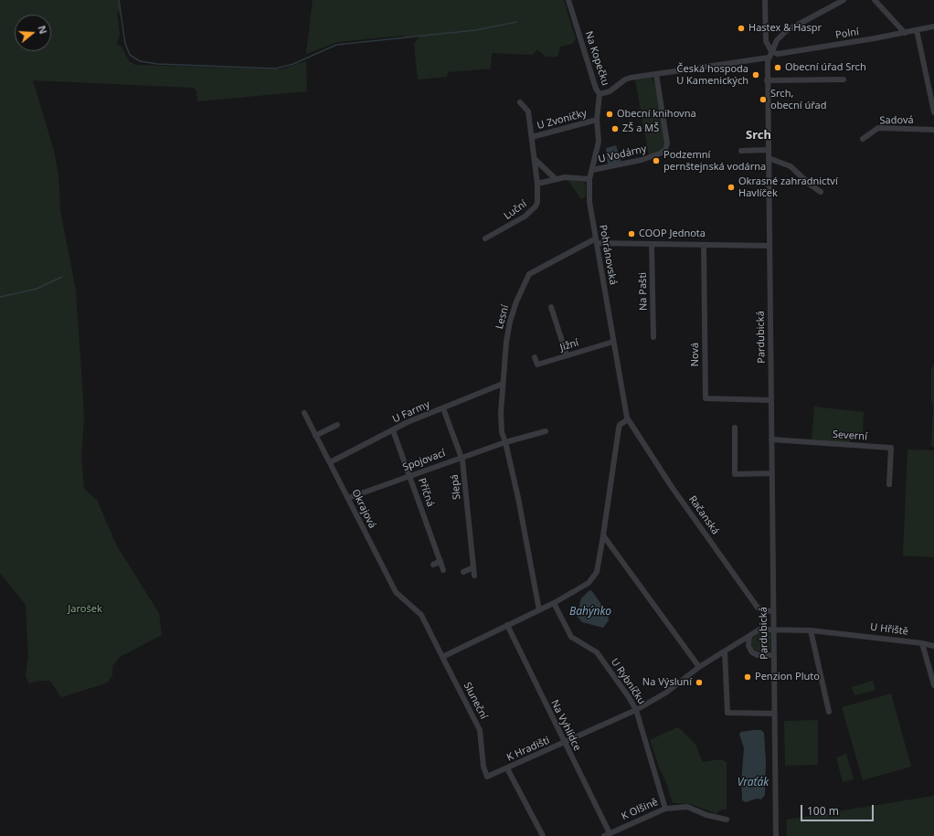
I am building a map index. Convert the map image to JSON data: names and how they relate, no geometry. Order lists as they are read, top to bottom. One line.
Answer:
{"streets":{"street":["Polní","Na Kopečku","U Zvoničky","Sadová","U Vodárny","Luční","Pohránovská","Na Pašti","Lesní","Pardubická","Jižní","Nová","U Farmy","Severní","Spojovací","Slepá","Příčná","Okrajová","Račanská","U Hřiště","U Rybníčku","Sluneční","Na Vyhlídce","K Hradišti","K Olšině"]},"crossings":[["Polní","Pardubická"],["Na Kopečku","U Vodárny"],["Na Kopečku","Pohránovská"],["Na Kopečku","Pardubická"],["U Zvoničky","Luční"],["U Zvoničky","Pohránovská"],["U Vodárny","Pohránovská"],["Pohránovská","Lesní"],["Pohránovská","Jižní"],["Pohránovská","Račanská"],["Lesní","U Farmy"],["Lesní","Spojovací"],["Pardubická","Nová"],["Pardubická","Severní"],["Pardubická","Račanská"],["Pardubická","U Hřiště"],["U Farmy","Slepá"],["U Farmy","Příčná"],["U Farmy","Okrajová"],["Spojovací","Slepá"],["Spojovací","Příčná"],["Spojovací","Okrajová"],["Okrajová","Sluneční"],["U Rybníčku","K Hradišti"],["U Rybníčku","K Olšině"],["Sluneční","K Hradišti"],["Na Vyhlídce","K Hradišti"],["Na Vyhlídce","K Olšině"]],"districts":["Srch"],"water":["Bahýnko","Vraťák"],"parks":["Jarošek"],"places":["Hastex & Haspr","Obecní úřad Srch","Česká hospoda U Kamenických","Srch, obecní úřad","Obecní knihovna","ZŠ a MŠ","Podzemní pernštejnská vodárna","Okrasné zahradnictví Havlíček","COOP Jednota","Penzion Pluto","Na Výsluní"],"scale_bar":"100 m","north":"right"}
